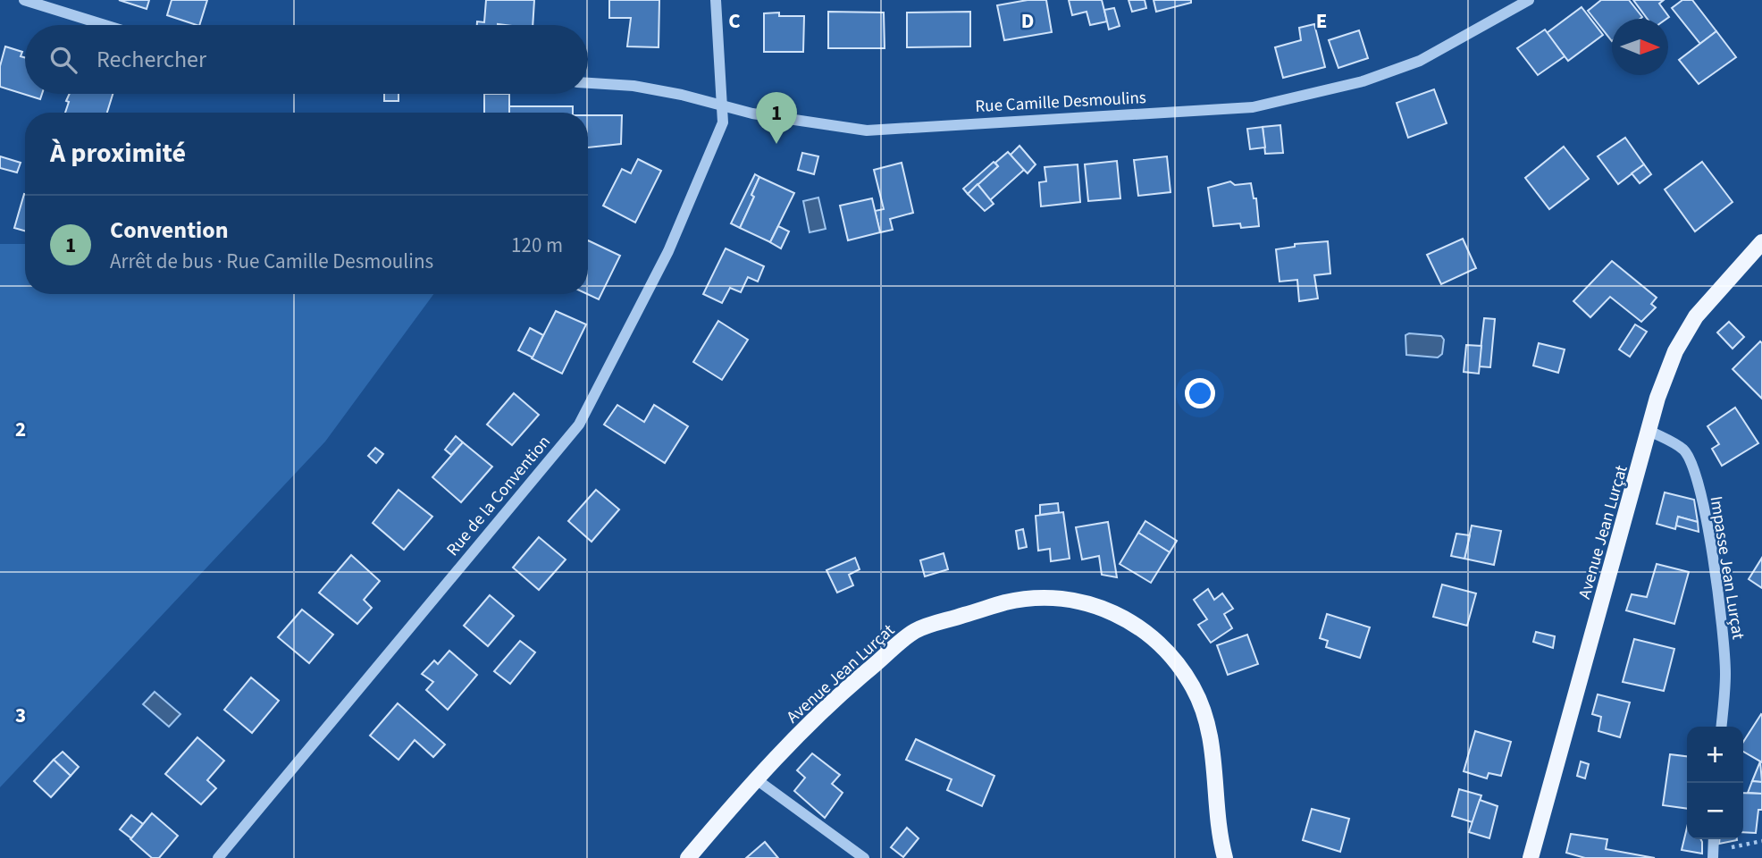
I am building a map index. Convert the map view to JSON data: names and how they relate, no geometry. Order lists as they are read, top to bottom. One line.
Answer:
{"streets":{"main road":["Avenue Jean Lurçat"],"street":["Rue Camille Desmoulins","Rue de la Convention","Impasse Jean Lurçat"]},"crossings":[["Rue Camille Desmoulins","Rue de la Convention"],["Avenue Jean Lurçat","Impasse Jean Lurçat"]],"north":"right","page":{"search":"Rechercher","pins":"1","heading":"À proximité","list":[{"mark":"1","name":"Convention","note":"Arrêt de bus · Rue Camille Desmoulins","value":"120 m"}],"map_buttons":["+","−"]},"grid":{"columns":["C","D","E"],"rows":["2","3"]}}
